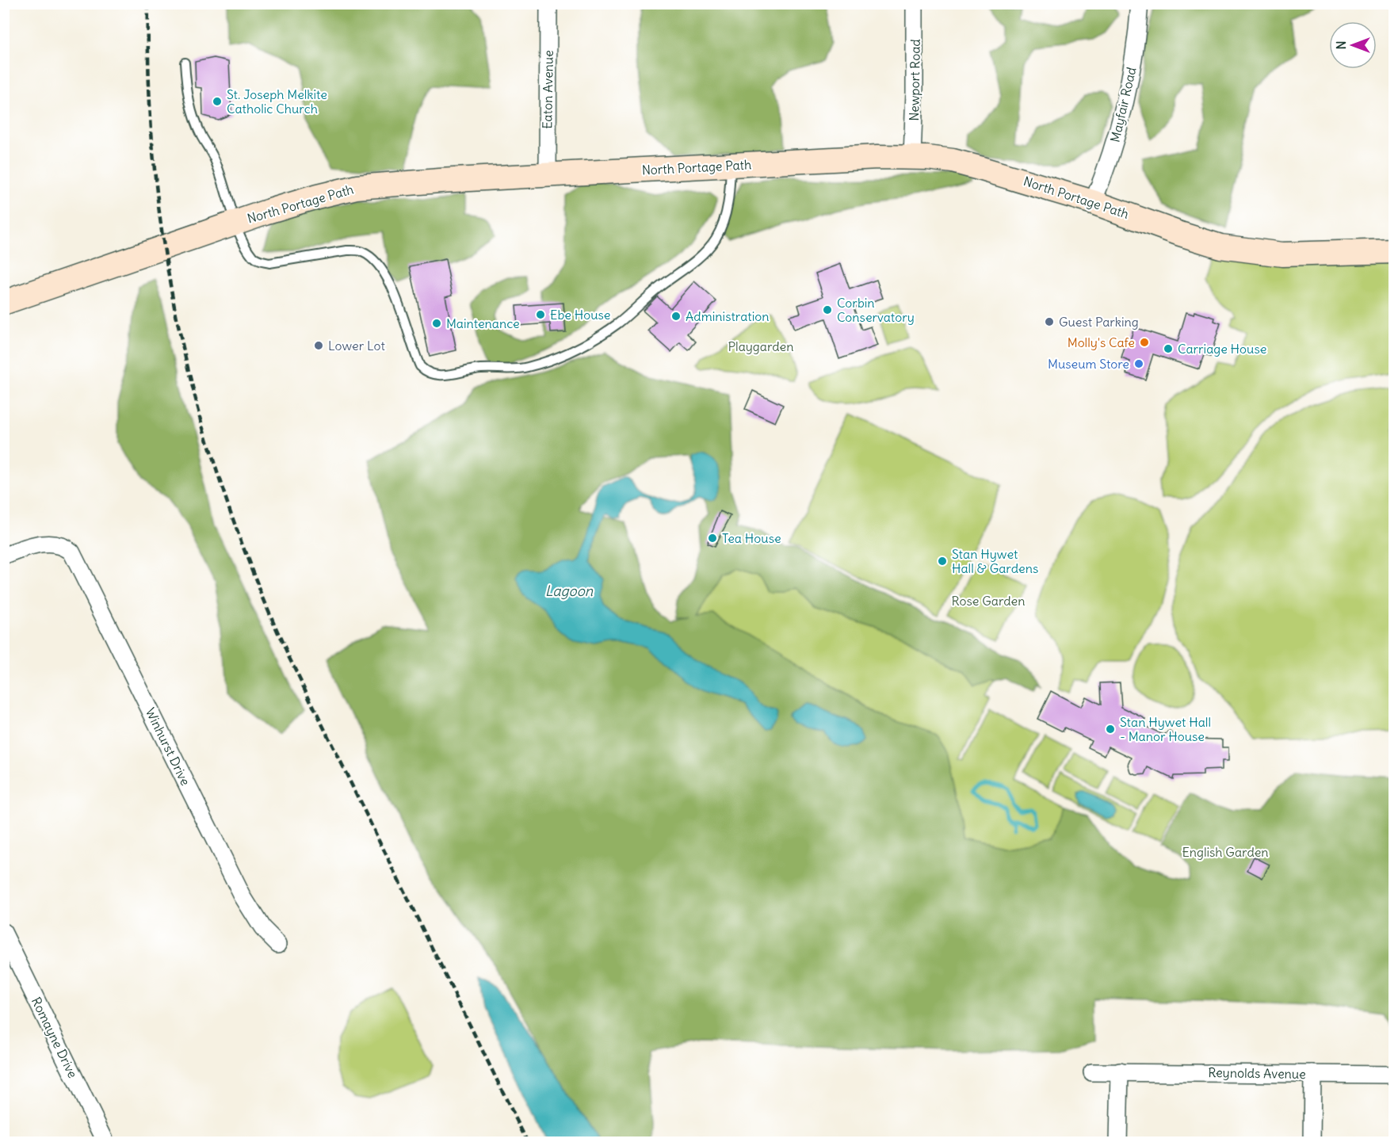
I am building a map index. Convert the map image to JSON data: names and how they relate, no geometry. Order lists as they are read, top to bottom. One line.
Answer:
{"streets":{"main road":["North Portage Path"],"street":["Newport Road","Eaton Avenue","Mayfair Road","Winhurst Drive","Romayne Drive","Reynolds Avenue"]},"crossings":[["Newport Road","North Portage Path"],["Eaton Avenue","North Portage Path"],["Mayfair Road","North Portage Path"]],"water":["Lagoon"],"parks":["Playgarden","Rose Garden","English Garden"],"places":["St. Joseph Melkite Catholic Church","Corbin Conservatory","Ebe House","Administration","Guest Parking","Maintenance","Molly's Cafe","Lower Lot","Carriage House","Museum Store","Tea House","Stan Hywet Hall & Gardens","Stan Hywet Hall - Manor House"],"north":"left"}
